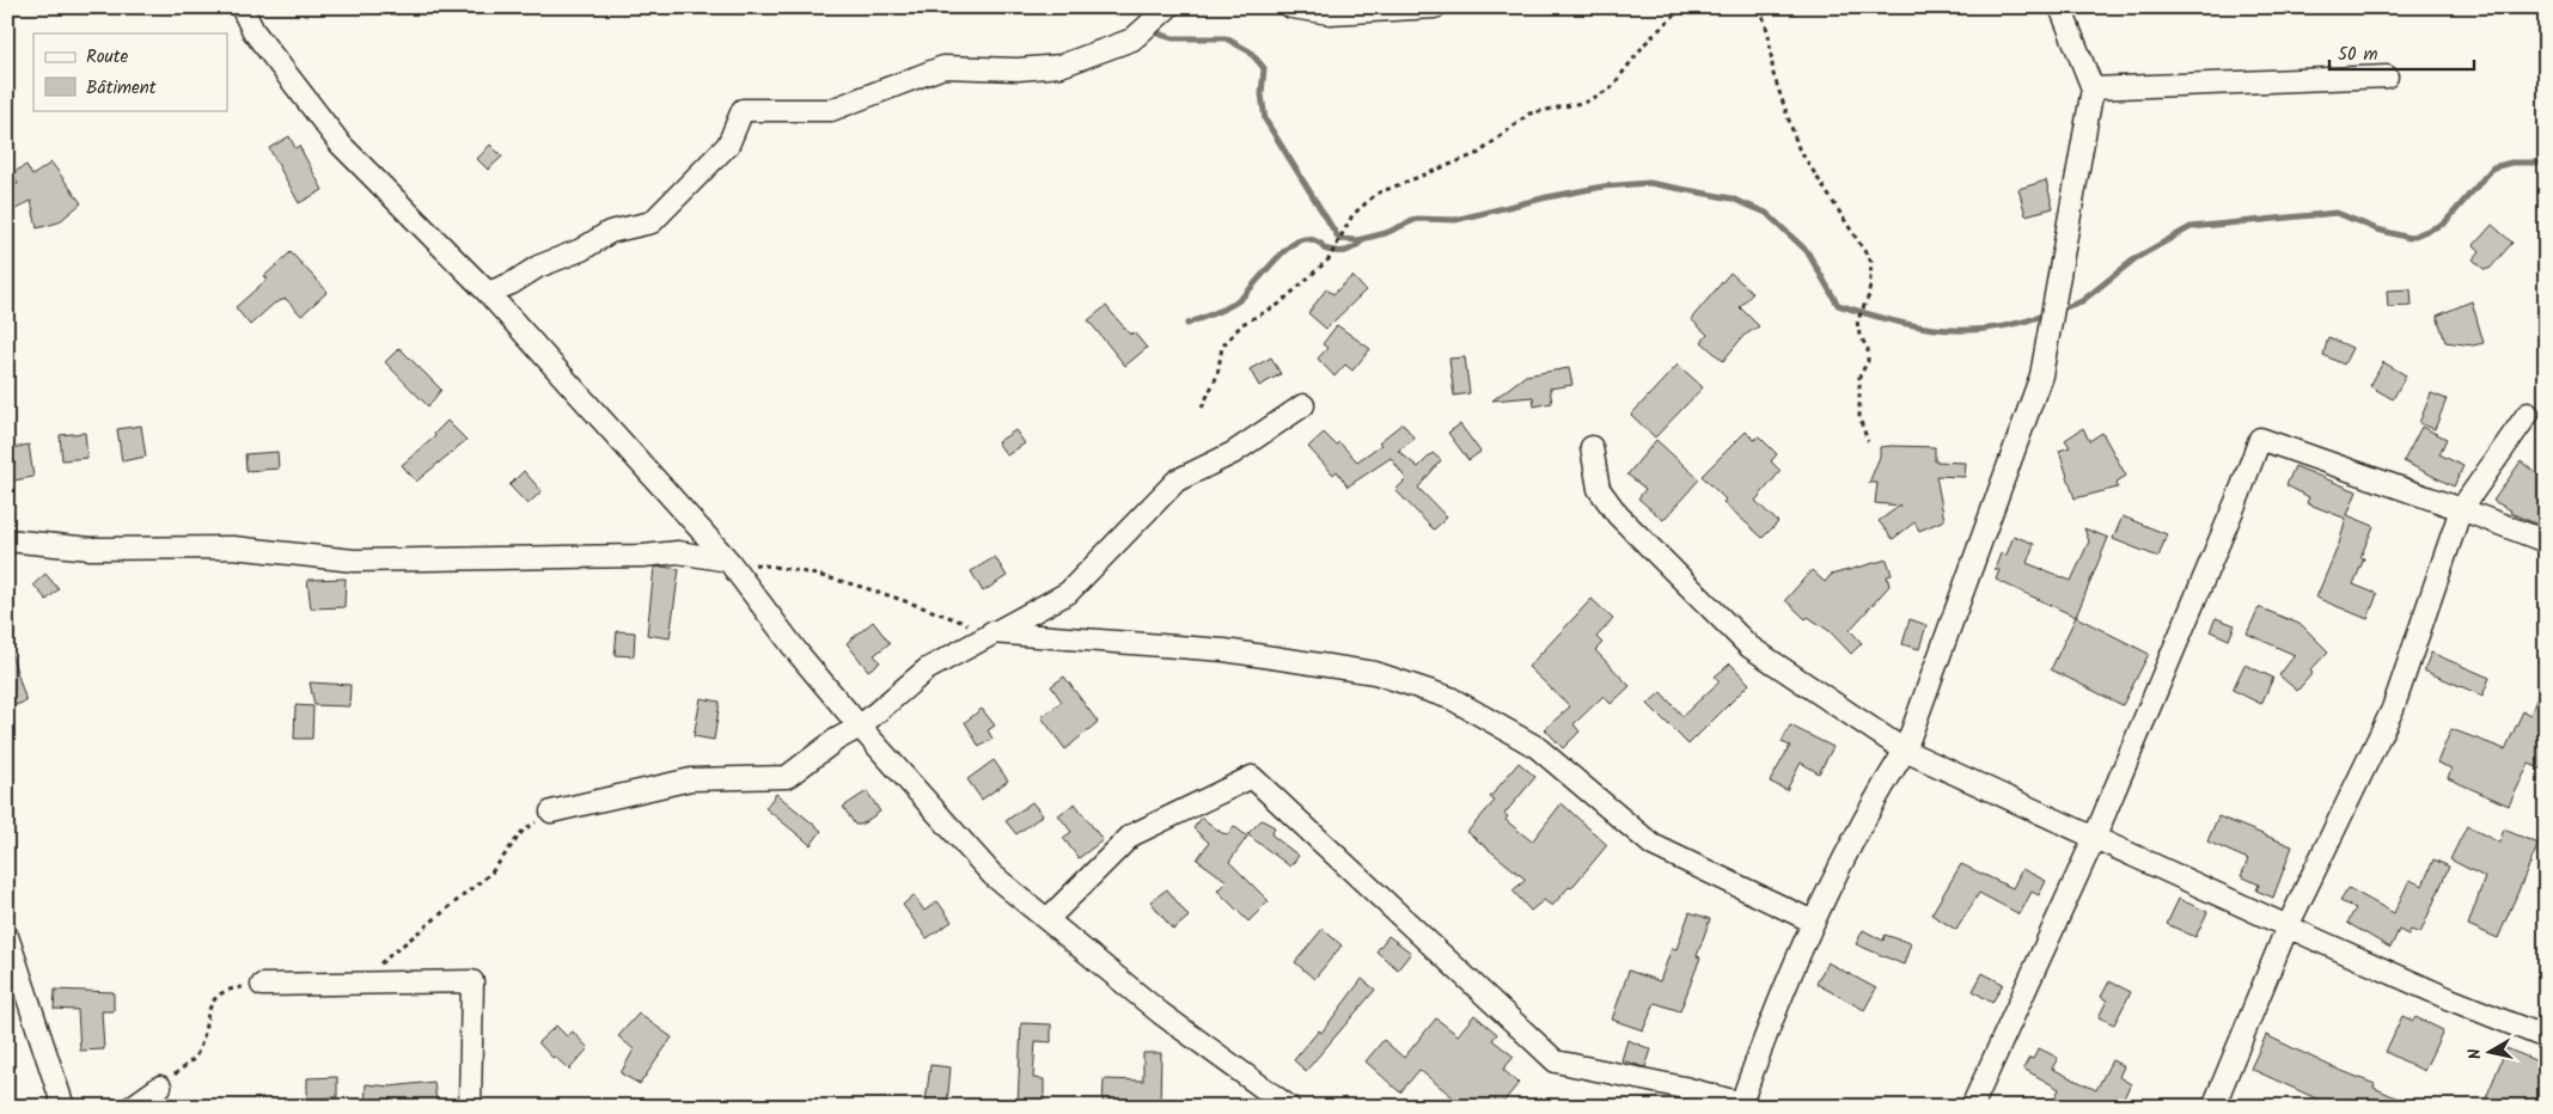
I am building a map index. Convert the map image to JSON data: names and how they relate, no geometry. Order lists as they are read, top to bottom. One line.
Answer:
{"legend":["Route","Bâtiment"],"scale_bar":"50 m","north":"left"}
